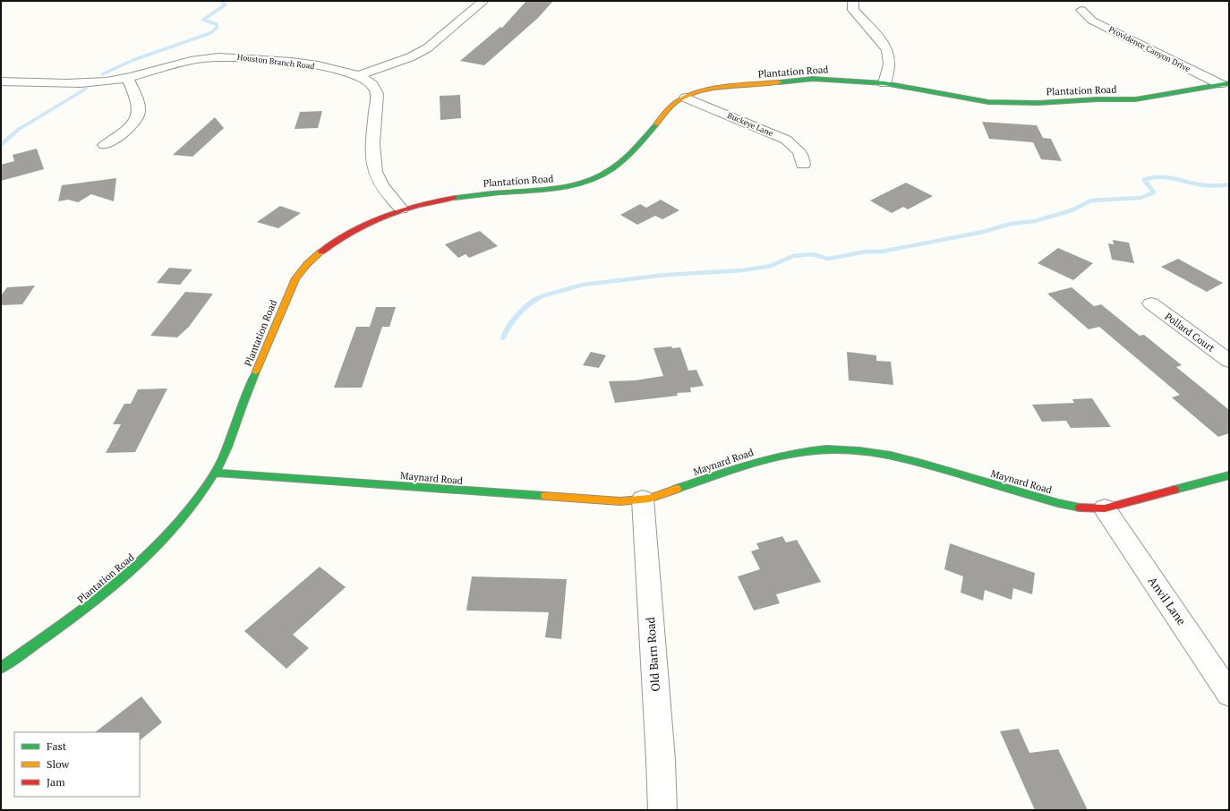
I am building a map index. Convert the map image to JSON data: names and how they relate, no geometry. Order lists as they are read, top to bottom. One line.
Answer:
{"streets":{"street":["Providence Canyon Drive","Houston Branch Road","Plantation Road","Buckeye Lane","Pollard Court","Maynard Road","Anvil Lane","Old Barn Road"]},"crossings":[["Providence Canyon Drive","Plantation Road"],["Houston Branch Road","Plantation Road"],["Plantation Road","Buckeye Lane"],["Plantation Road","Maynard Road"],["Maynard Road","Anvil Lane"],["Maynard Road","Old Barn Road"]],"legend":["Fast","Slow","Jam"]}
